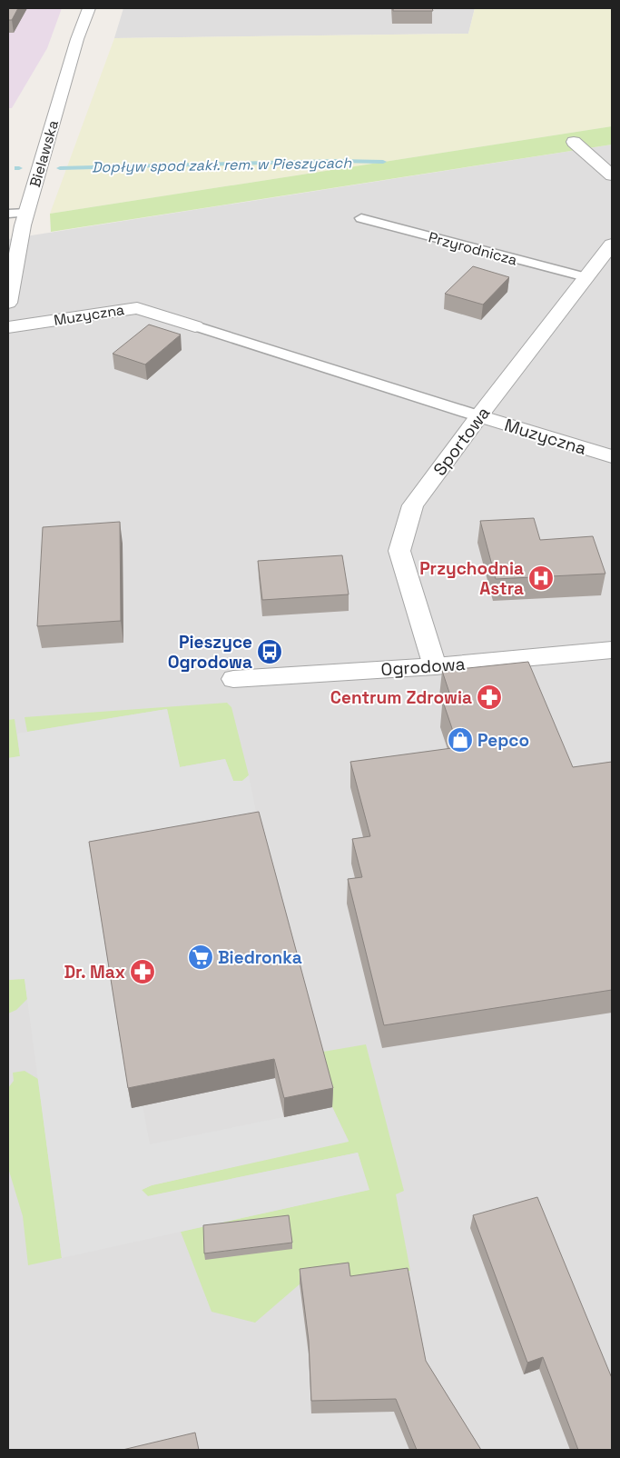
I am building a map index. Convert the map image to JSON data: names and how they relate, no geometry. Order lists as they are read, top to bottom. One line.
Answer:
{"streets":{"street":["Bielawska","Muzyczna","Sportowa","Ogrodowa"],"lane":["Przyrodnicza"]},"crossings":[["Przyrodnicza","Sportowa"],["Muzyczna","Sportowa"],["Sportowa","Ogrodowa"]],"water":["Dopływ spod zakł. rem. w Pieszycach"],"places":{"hospital":["Przychodnia Astra"],"bus stop":["Pieszyce Ogrodowa"],"pharmacy":["Centrum Zdrowia","Dr. Max"],"shop":["Pepco"],"supermarket":["Biedronka"]}}
